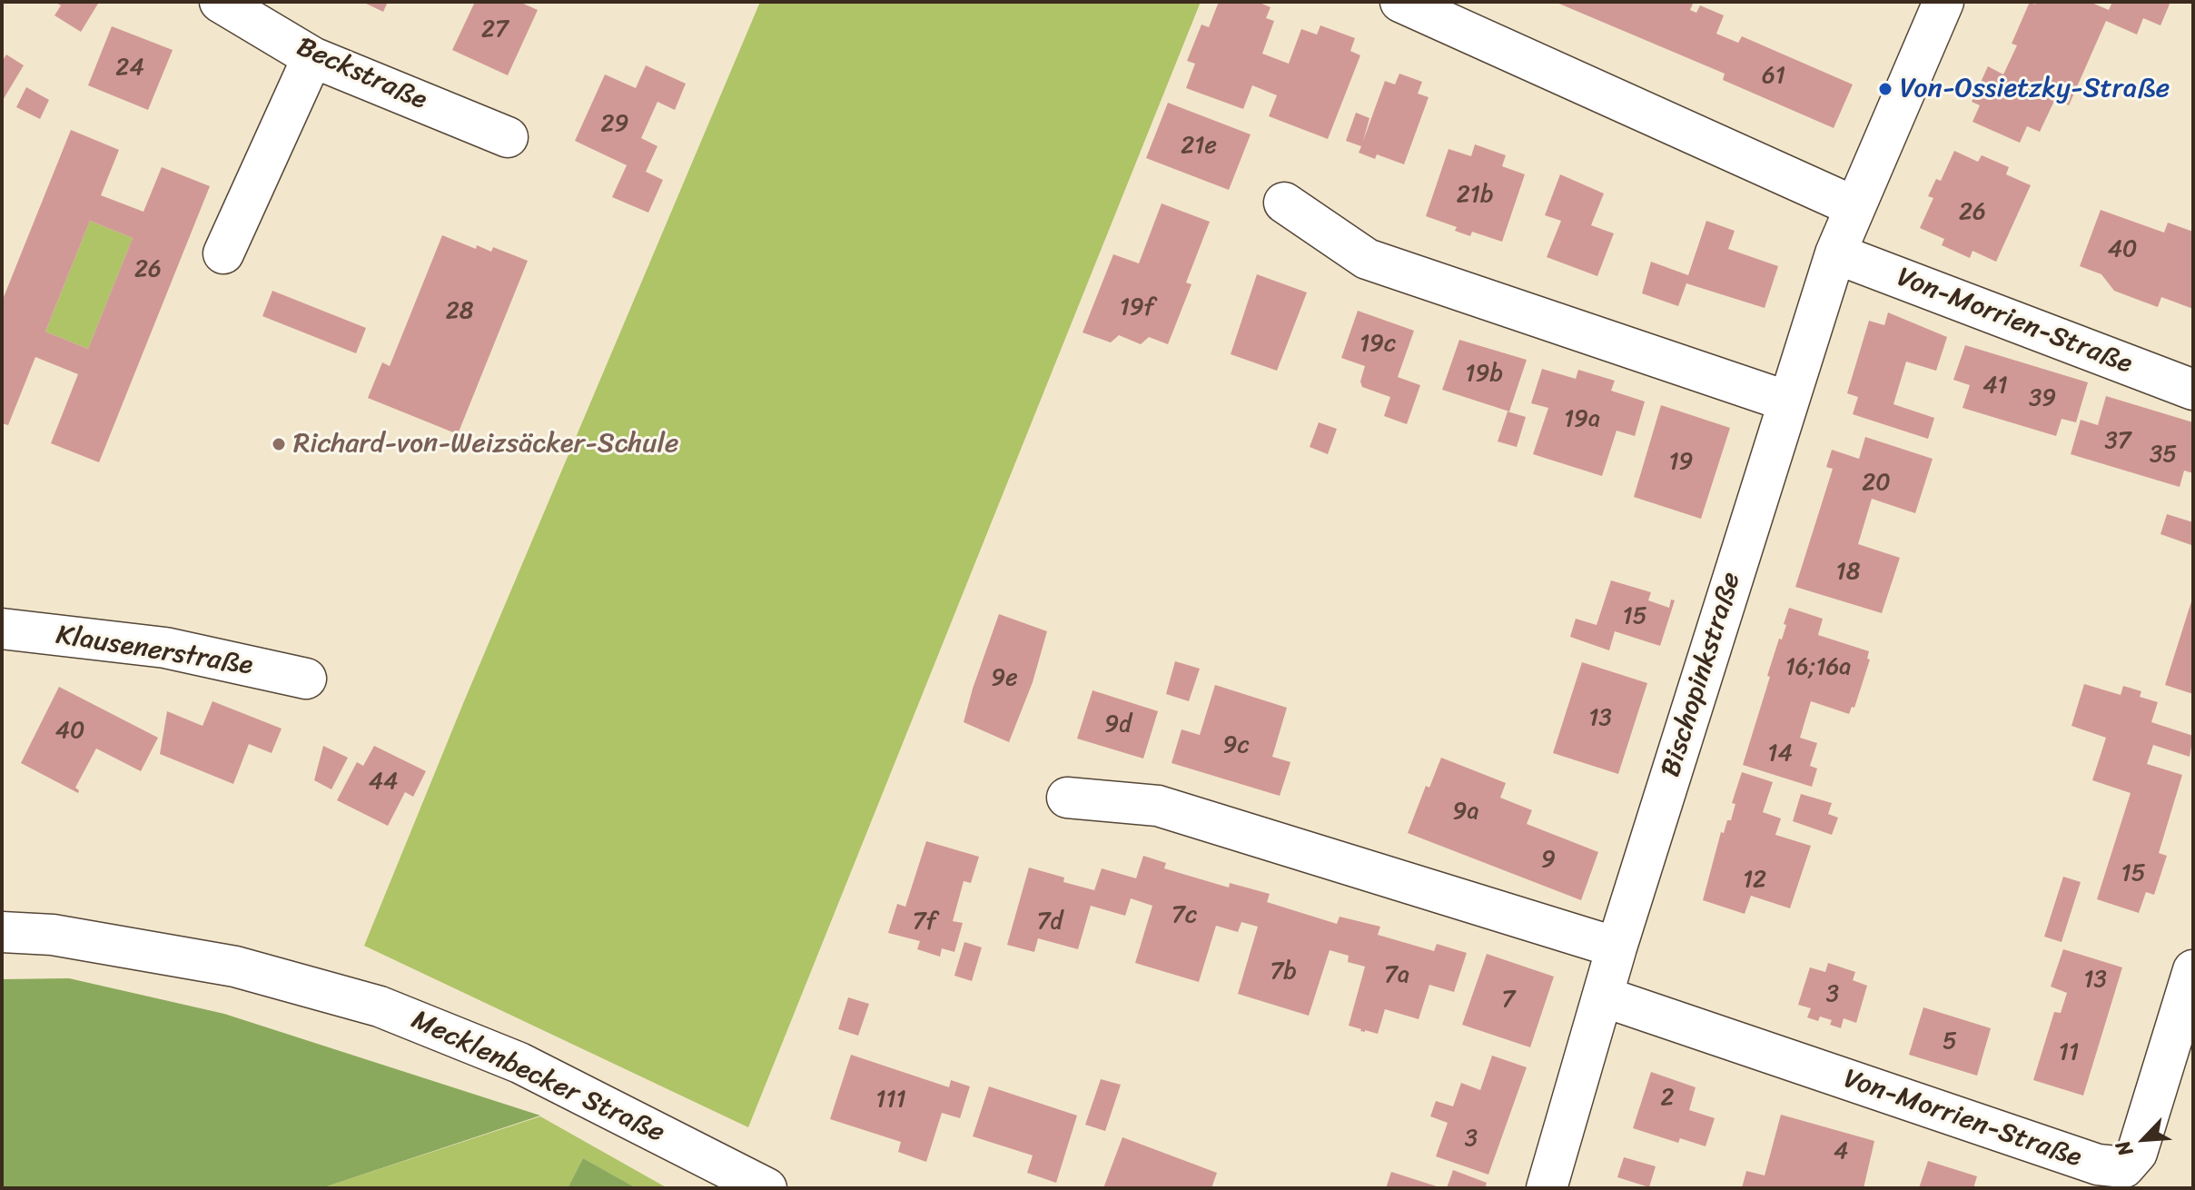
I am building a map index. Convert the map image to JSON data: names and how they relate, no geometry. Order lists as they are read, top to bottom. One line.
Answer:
{"streets":{"street":["Beckstraße","Von-Morrien-Straße","Klausenerstraße","Bischopinkstraße","Mecklenbecker Straße"]},"crossings":[["Von-Morrien-Straße","Bischopinkstraße"]],"places":["Von-Ossietzky-Straße","Richard-von-Weizsäcker-Schule"],"house_numbers":["27","24","61","29","21e","21b","26","40","26","19f","28","19c","19b","41","39","19a","37","35","19","20","18","15","16;16a","9e","13","9d","40","9c","14","44","9a","9","15","12","7c","7f","7d","7b","7a","13","3","7","5","11","2","111","3","4"],"north":"bottom left"}
